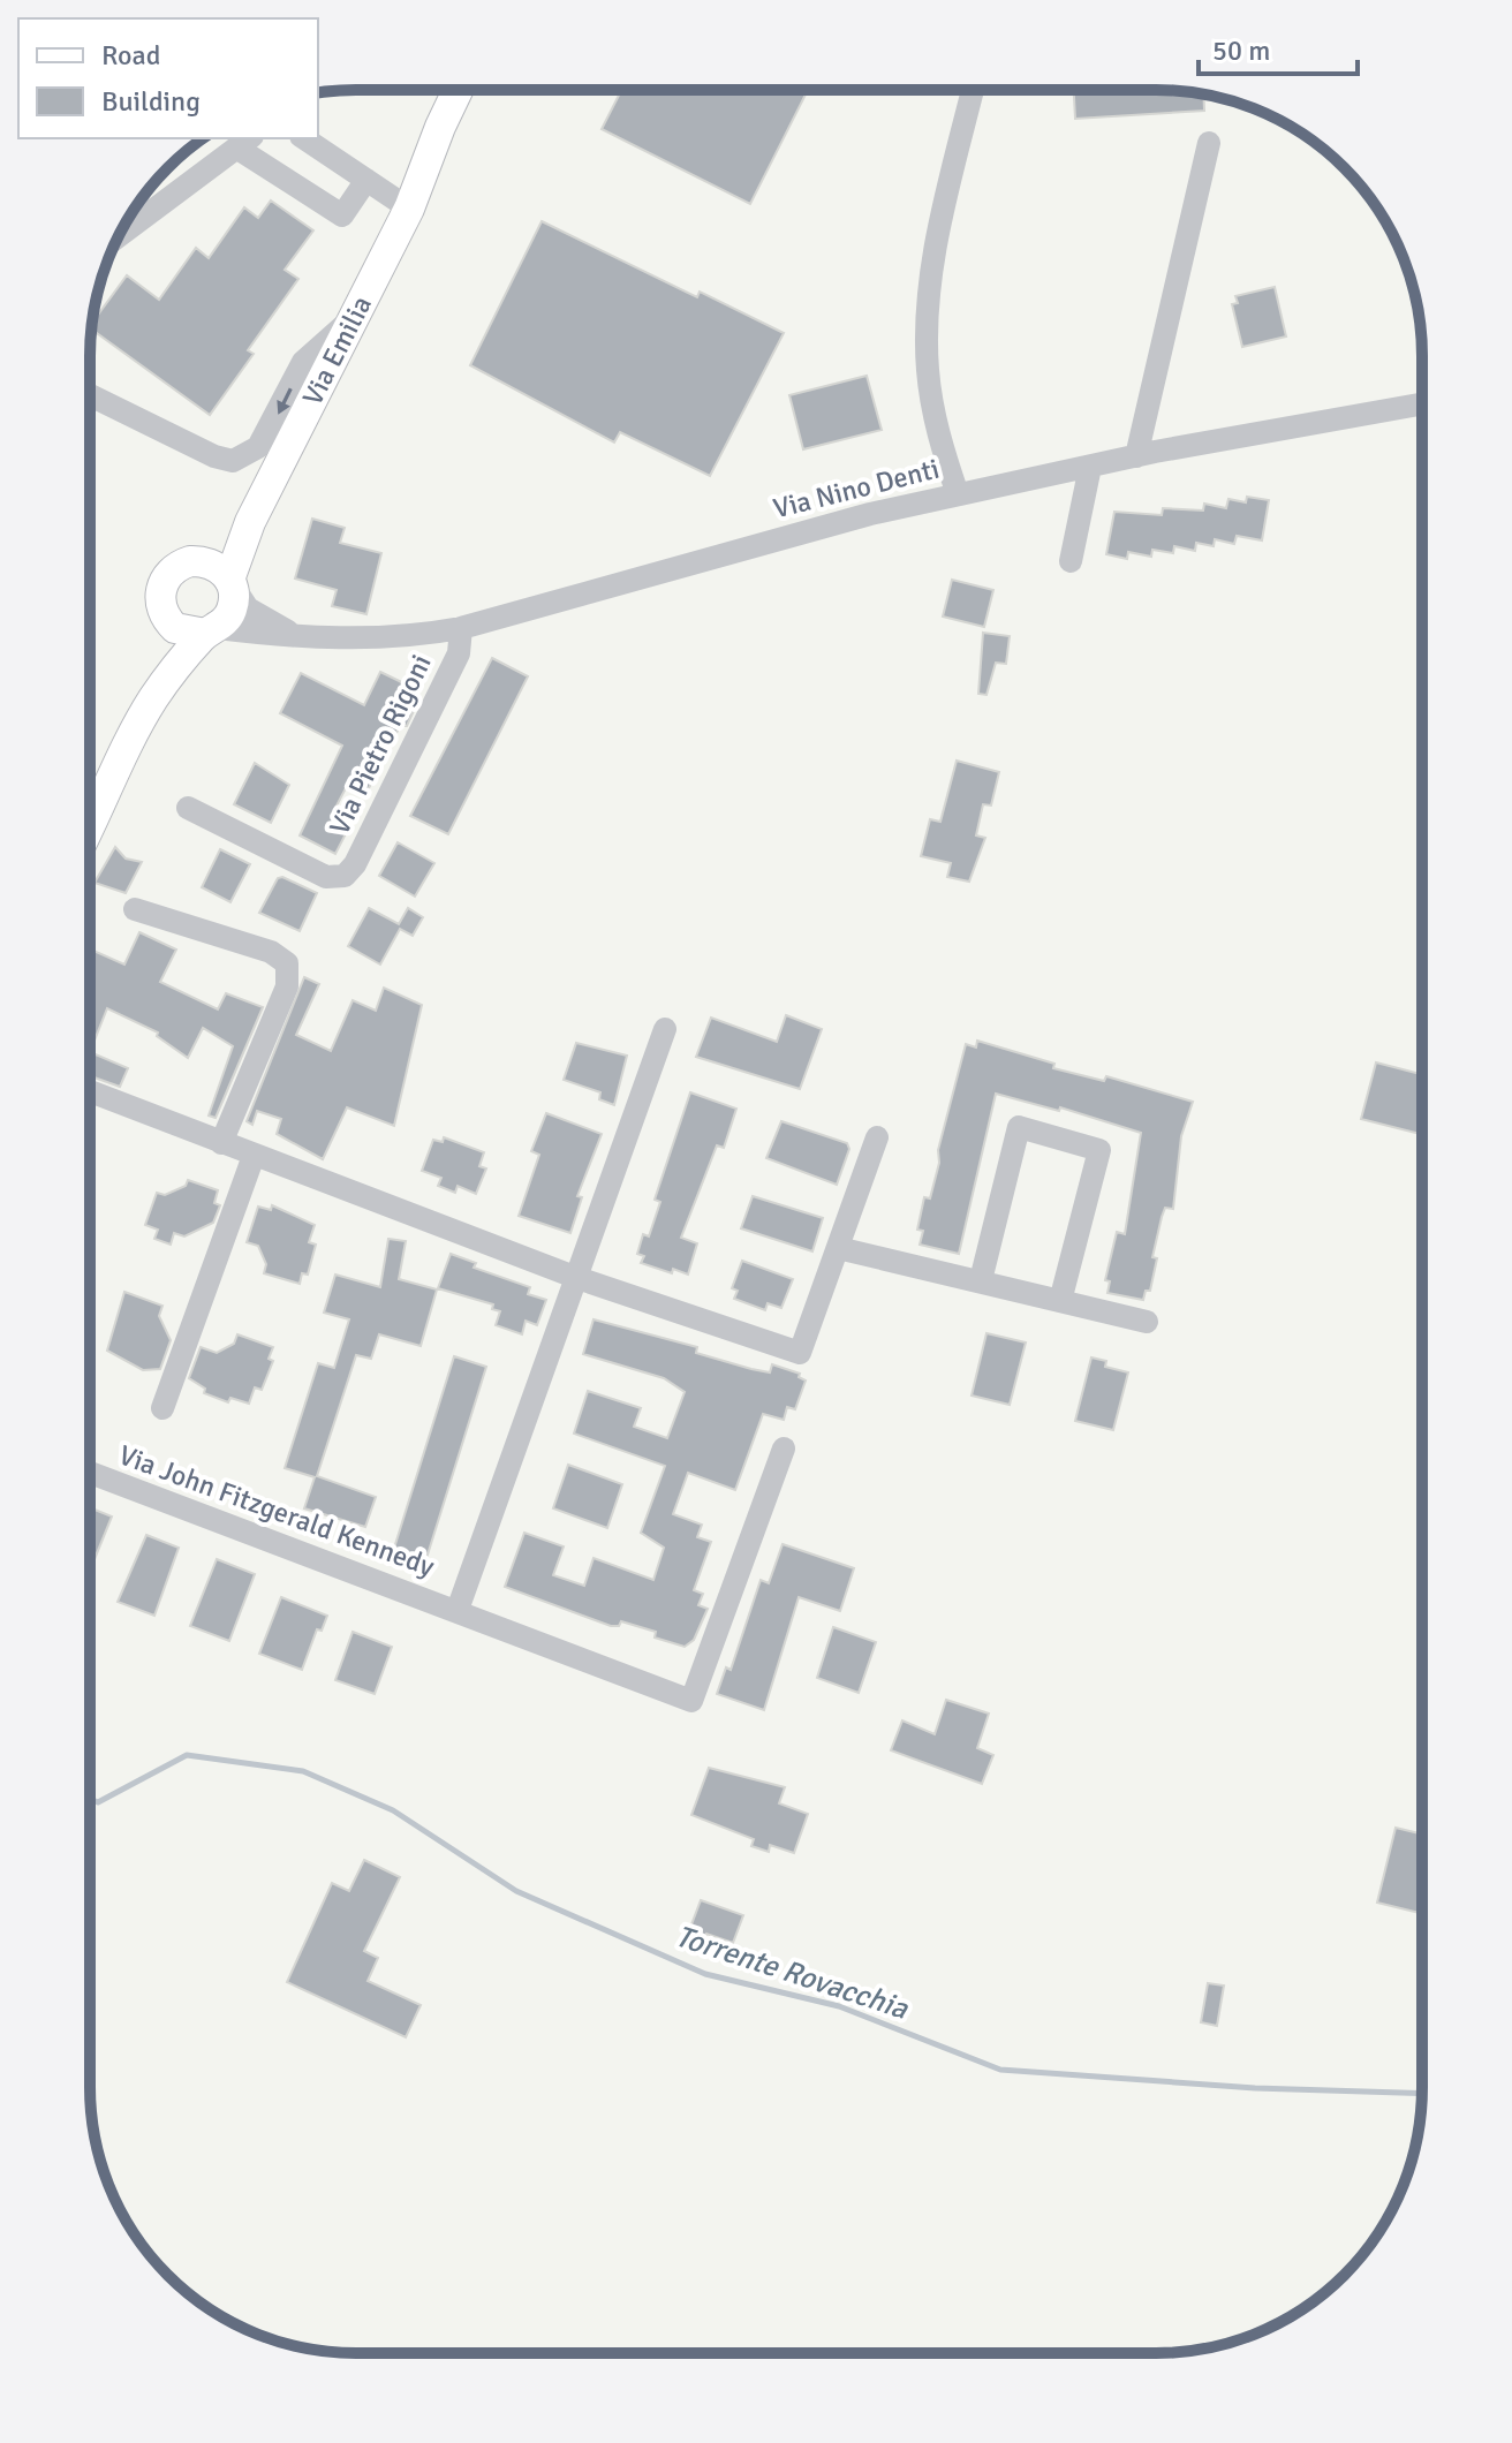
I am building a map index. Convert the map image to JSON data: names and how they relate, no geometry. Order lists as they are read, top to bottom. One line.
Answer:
{"streets":{"main road":["Via Emilia"],"street":["Via Nino Denti","Via Pietro Rigoni","Via John Fitzgerald Kennedy"]},"crossings":[["Via Emilia","Via Nino Denti"],["Via Nino Denti","Via Pietro Rigoni"]],"water":["Torrente Rovacchia"],"legend":["Road","Building"],"scale_bar":"50 m"}
